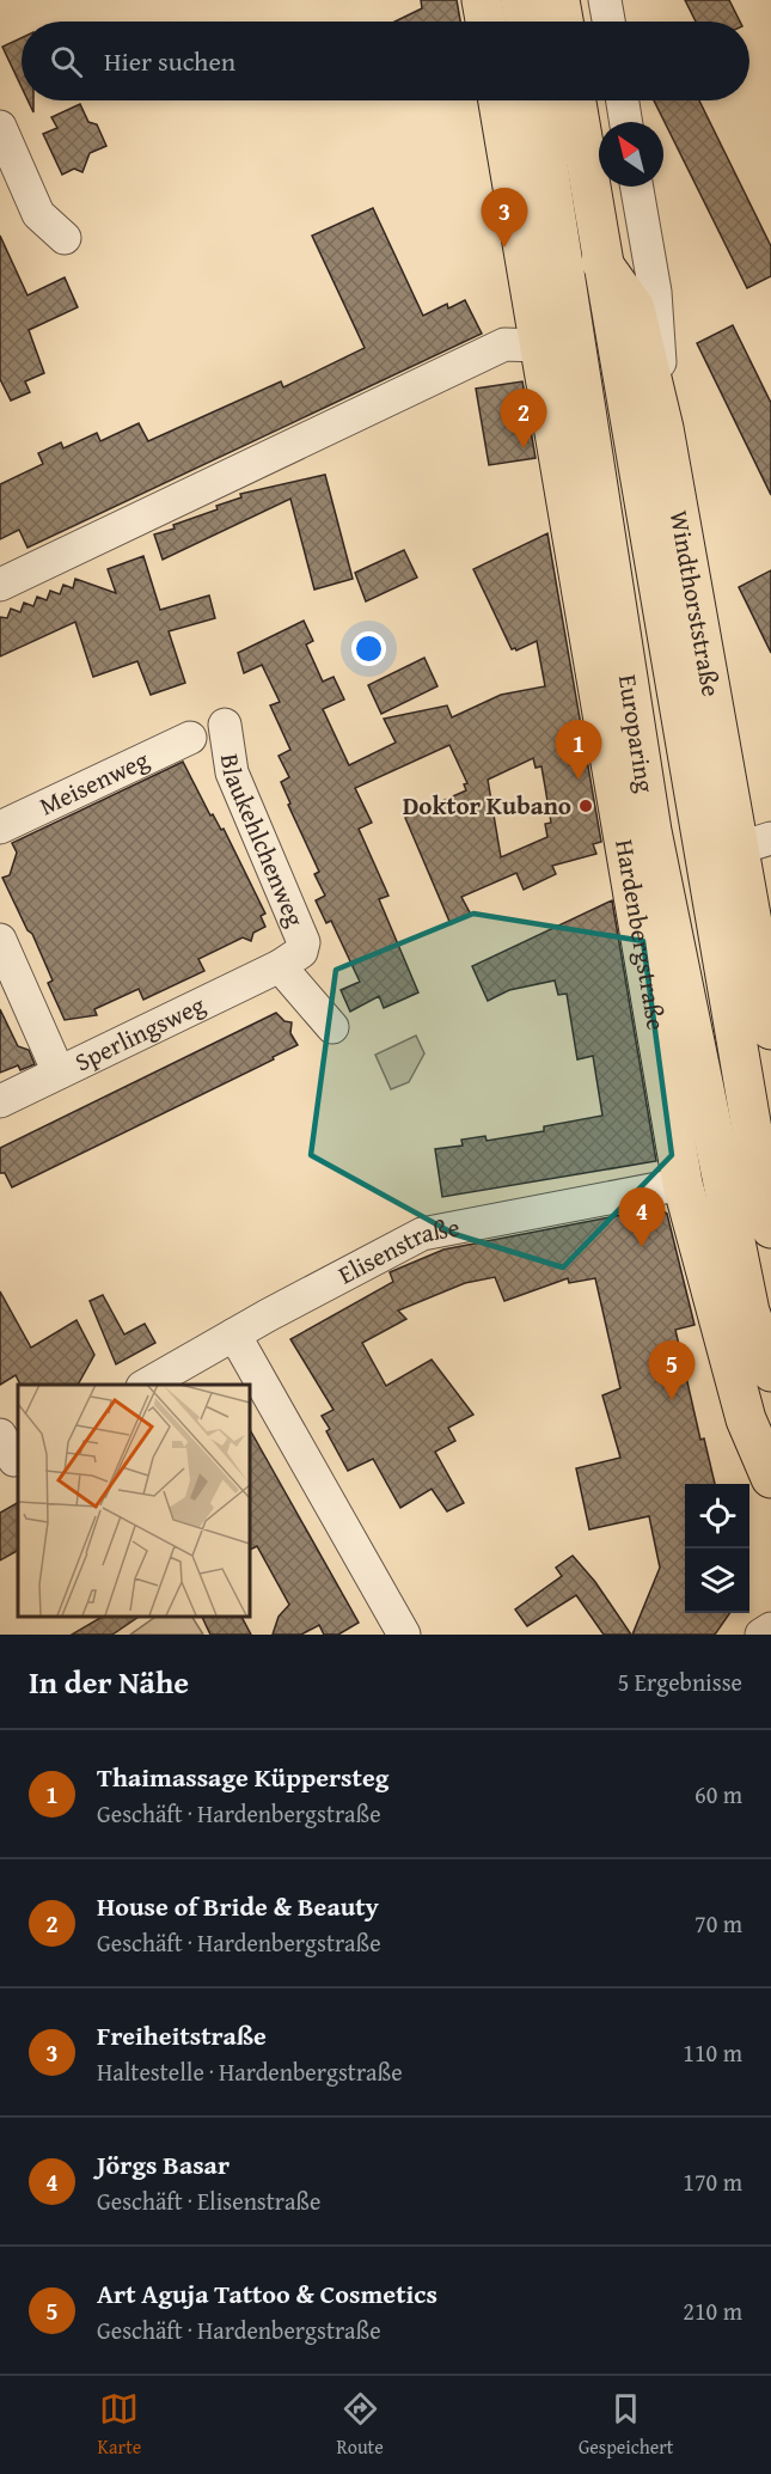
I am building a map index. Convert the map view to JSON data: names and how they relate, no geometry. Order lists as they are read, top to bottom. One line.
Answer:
{"streets":{"main road":["Windthorststraße","Europaring","Hardenbergstraße"],"street":["Meisenweg","Blaukehlchenweg","Sperlingsweg","Elisenstraße"]},"crossings":[["Blaukehlchenweg","Sperlingsweg"],["Hardenbergstraße","Elisenstraße"]],"places":["Doktor Kubano"],"north":"top left","page":{"search":"Hier suchen","pins":["3","2","1","4","5"],"heading":["In der Nähe","5 Ergebnisse"],"list":[{"mark":"1","name":"Thaimassage Küppersteg","note":"Geschäft · Hardenbergstraße","value":"60 m"},{"mark":"2","name":"House of Bride & Beauty","note":"Geschäft · Hardenbergstraße","value":"70 m"},{"mark":"3","name":"Freiheitstraße","note":"Haltestelle · Hardenbergstraße","value":"110 m"},{"mark":"4","name":"Jörgs Basar","note":"Geschäft · Elisenstraße","value":"170 m"},{"mark":"5","name":"Art Aguja Tattoo & Cosmetics","note":"Geschäft · Hardenbergstraße","value":"210 m"}],"nav":["Karte","Route","Gespeichert"]}}
